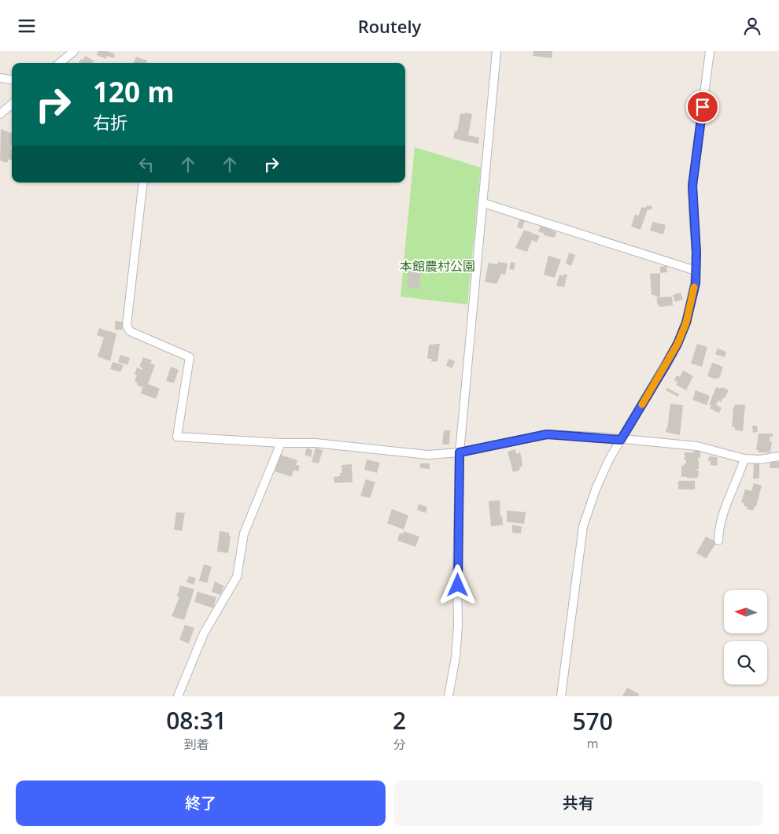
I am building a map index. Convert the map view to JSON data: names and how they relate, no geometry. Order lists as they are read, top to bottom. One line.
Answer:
{"parks":["本館農村公園"],"north":"left","page":{"header":"Routely","turn":["120 m","右折"],"eta":["08:31","到着","2","分","570","m"],"buttons":["終了","共有"]}}
